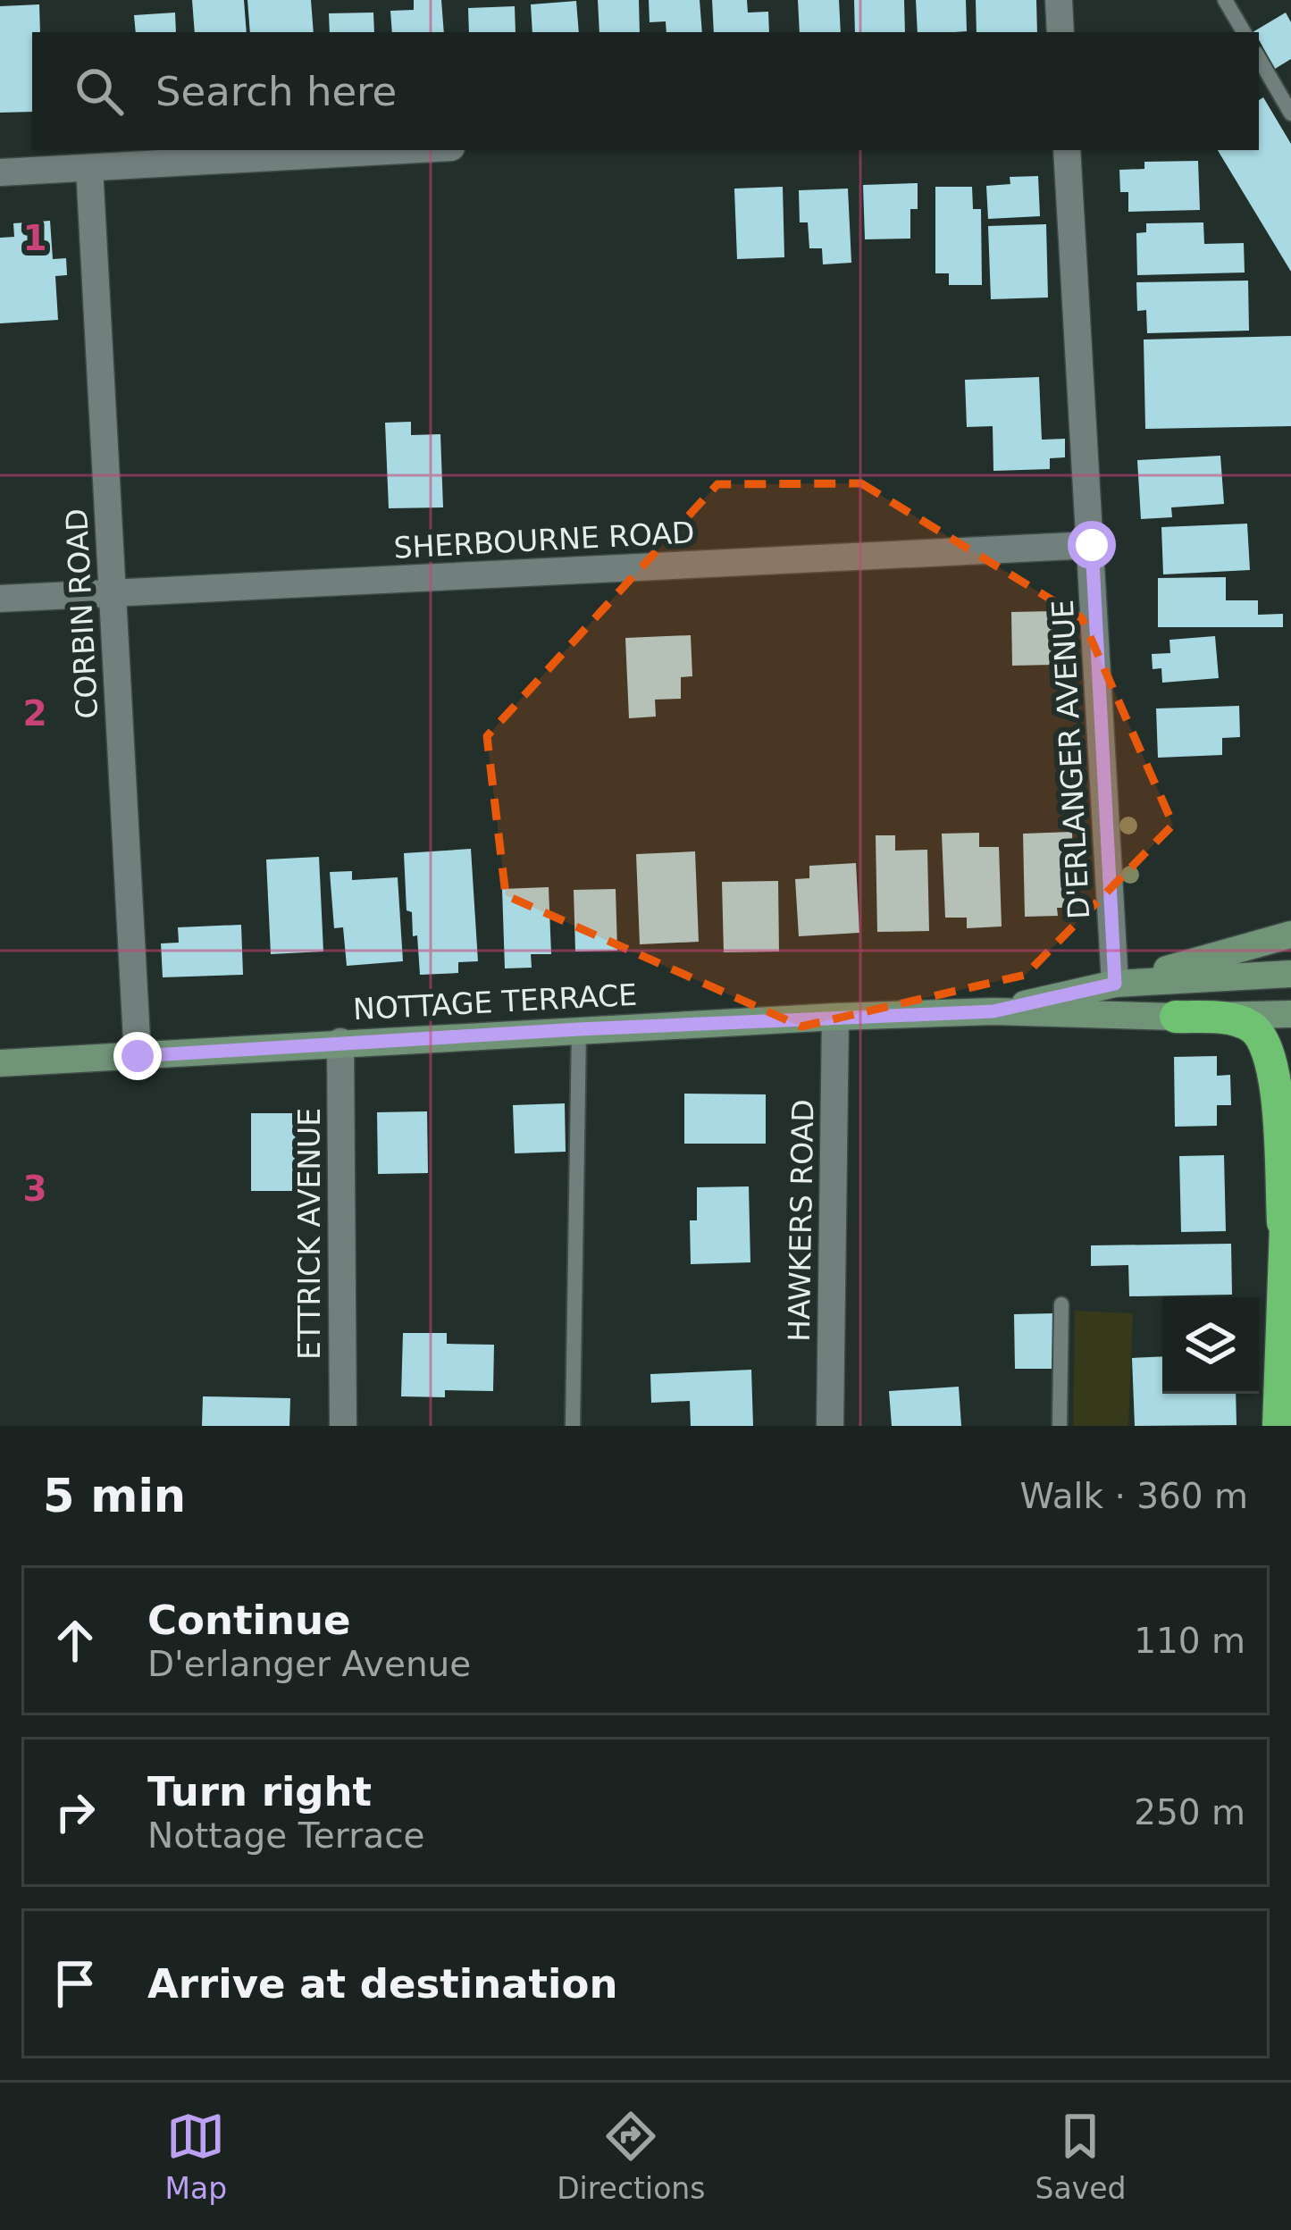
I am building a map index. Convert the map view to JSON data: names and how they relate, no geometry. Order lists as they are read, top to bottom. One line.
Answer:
{"streets":{"main road":["NOTTAGE TERRACE"],"street":["SHERBOURNE ROAD","CORBIN ROAD","D'ERLANGER AVENUE","HAWKERS ROAD","ETTRICK AVENUE"]},"crossings":[["SHERBOURNE ROAD","CORBIN ROAD"],["SHERBOURNE ROAD","D'ERLANGER AVENUE"],["CORBIN ROAD","NOTTAGE TERRACE"],["D'ERLANGER AVENUE","NOTTAGE TERRACE"],["NOTTAGE TERRACE","HAWKERS ROAD"],["NOTTAGE TERRACE","ETTRICK AVENUE"]],"page":{"search":"Search here","heading":["5 min","Walk · 360 m"],"list":[["Continue","D'erlanger Avenue","110 m"],["Turn right","Nottage Terrace","250 m"],"Arrive at destination"],"nav":["Map","Directions","Saved"]},"grid":{"rows":["1","2","3"]}}
